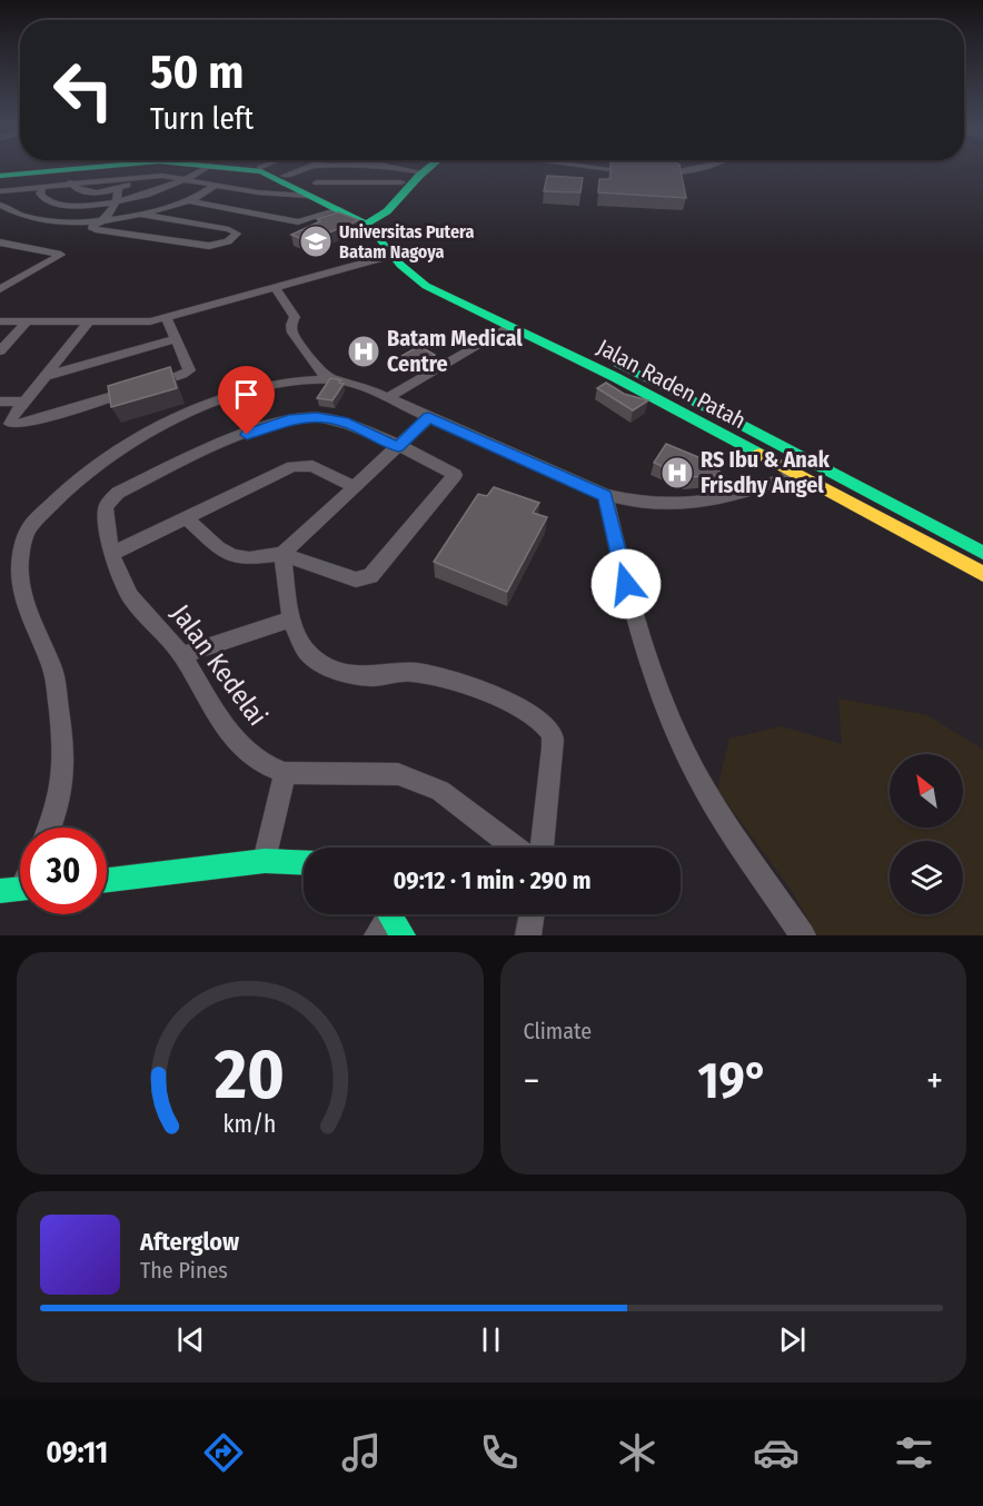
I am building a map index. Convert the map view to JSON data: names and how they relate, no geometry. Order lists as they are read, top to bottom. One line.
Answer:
{"streets":{"main road":["Jalan Raden Patah"],"street":["Jalan Kedelai"]},"places":{"school or university":["Universitas Putera Batam Nagoya"],"hospital":["Batam Medical Centre","RS Ibu & Anak Frisdhy Angel"]},"north":"top left","page":{"turn":["50 m","Turn left"],"limit":"30","trip":"09:12 · 1 min · 290 m","tile":"Climate","heat":["−","19°","+"],"song":["Afterglow","The Pines"],"tabs":"09:11","gauge":["20","km/h"]}}
